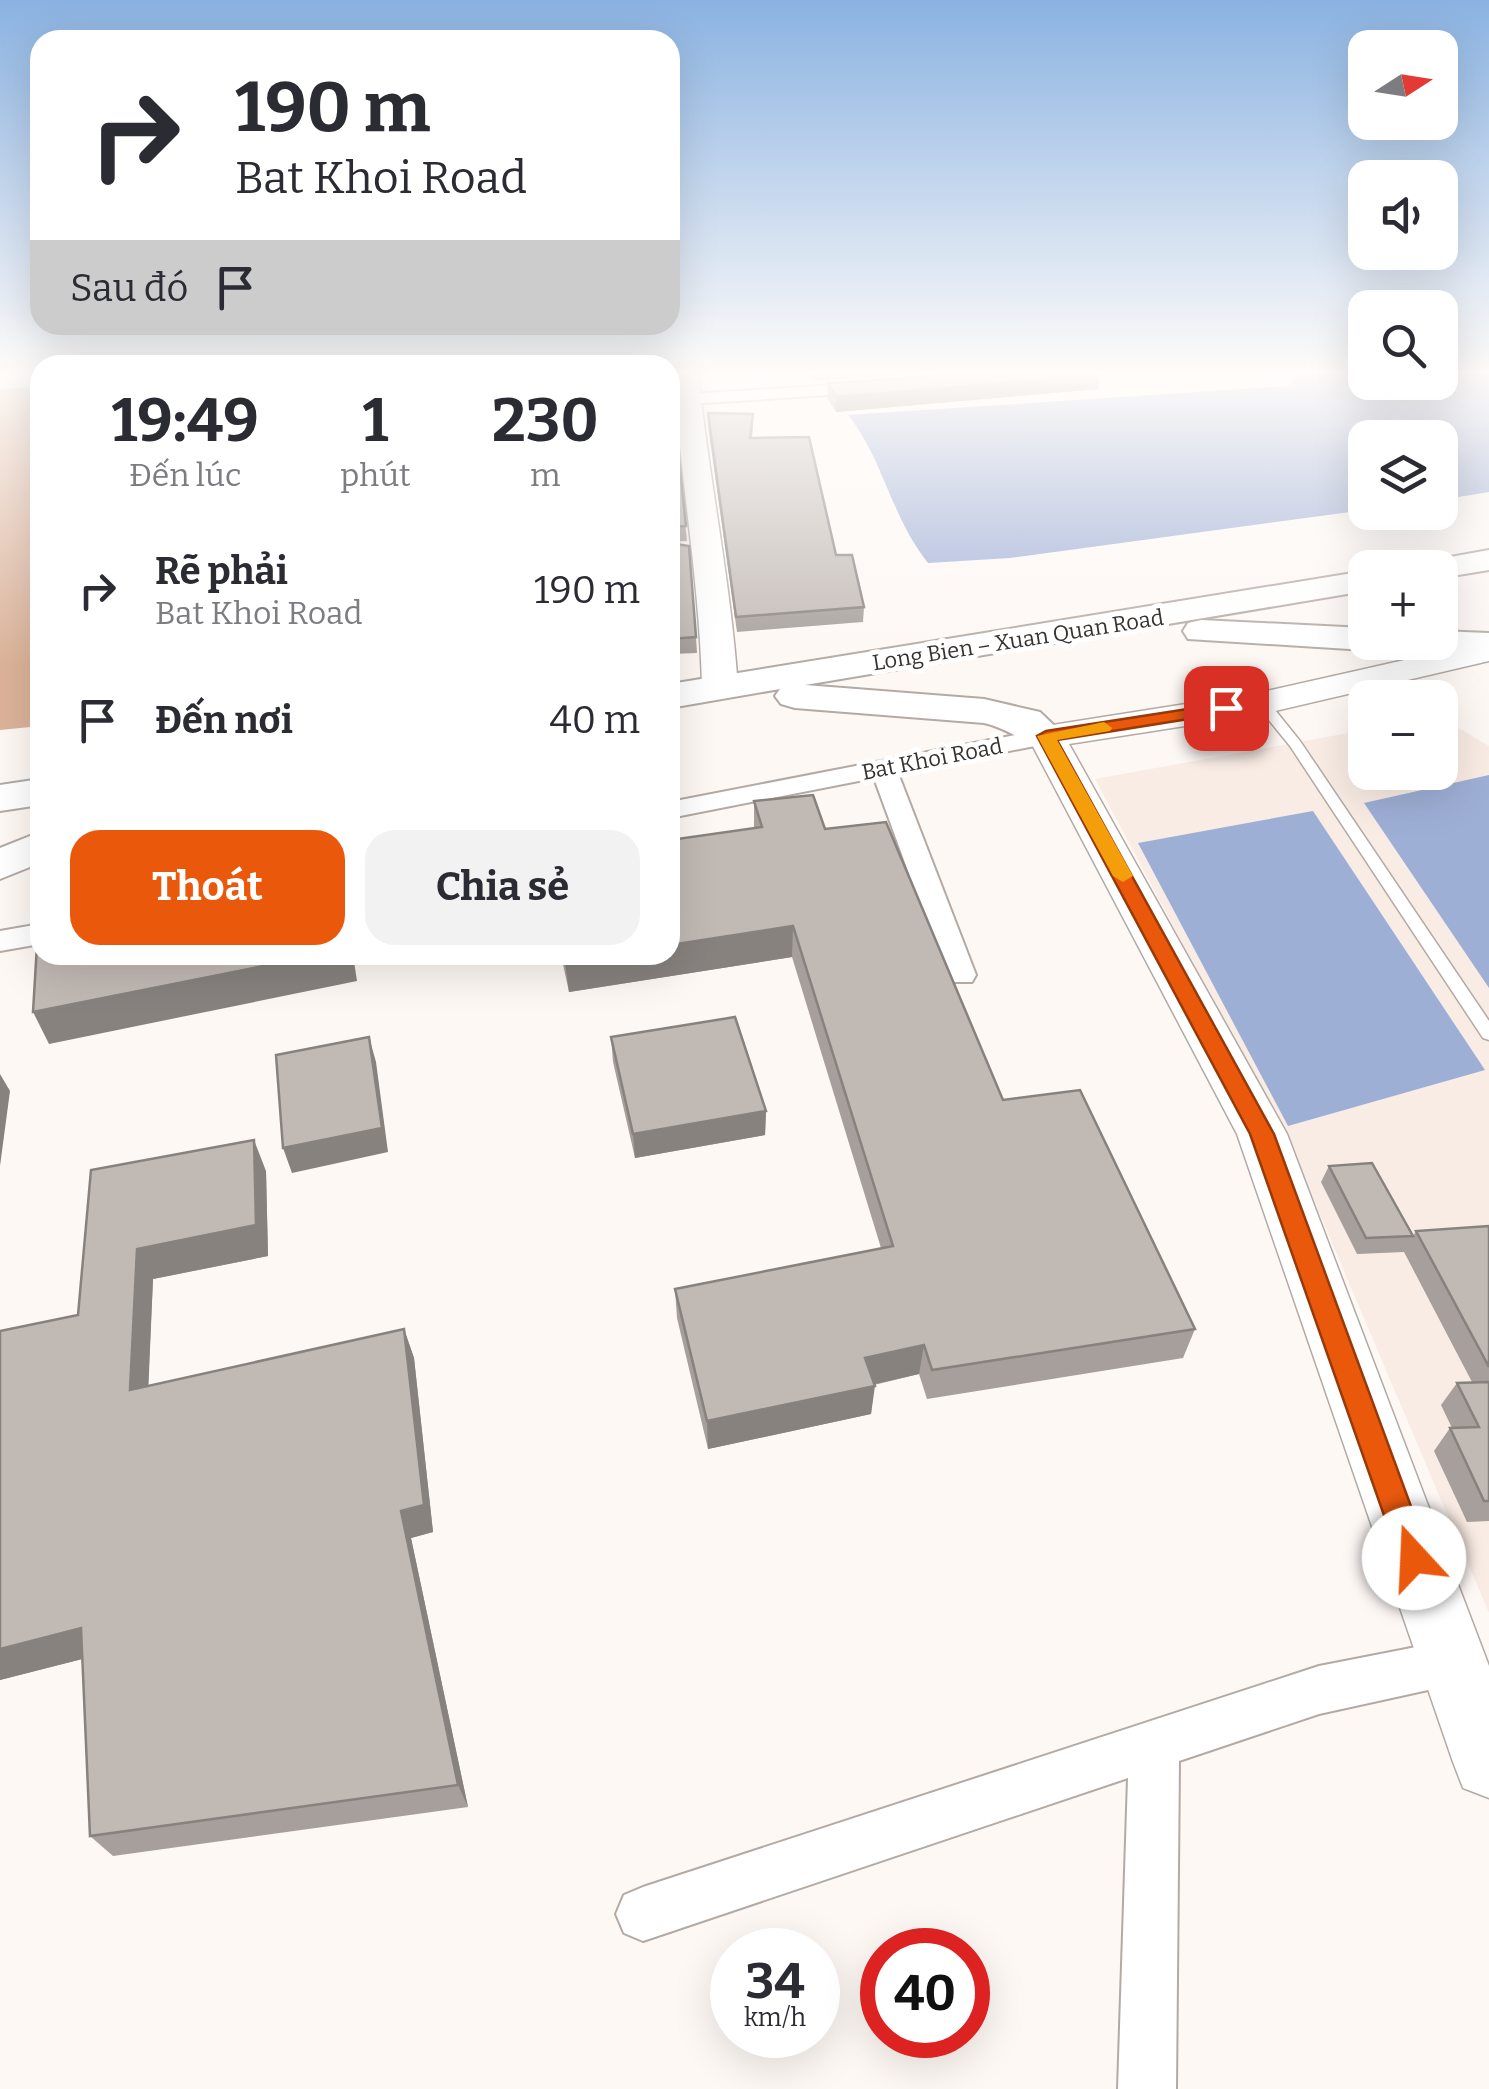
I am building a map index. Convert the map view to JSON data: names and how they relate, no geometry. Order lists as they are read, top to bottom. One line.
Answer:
{"streets":{"main road":["Long Bien – Xuan Quan Road"],"street":["Bat Khoi Road"]},"north":"right","page":{"map_buttons":["+","−"],"turn":["190 m","Bat Khoi Road"],"then":"Sau đó","eta":["19:49","Đến lúc","1","phút","230","m"],"list":[{"name":"Rẽ phải","note":"Bat Khoi Road","value":"190 m"},{"name":"Đến nơi","value":"40 m"}],"buttons":["Thoát","Chia sẻ"],"speed":"34 km/h","limit":"40"}}
